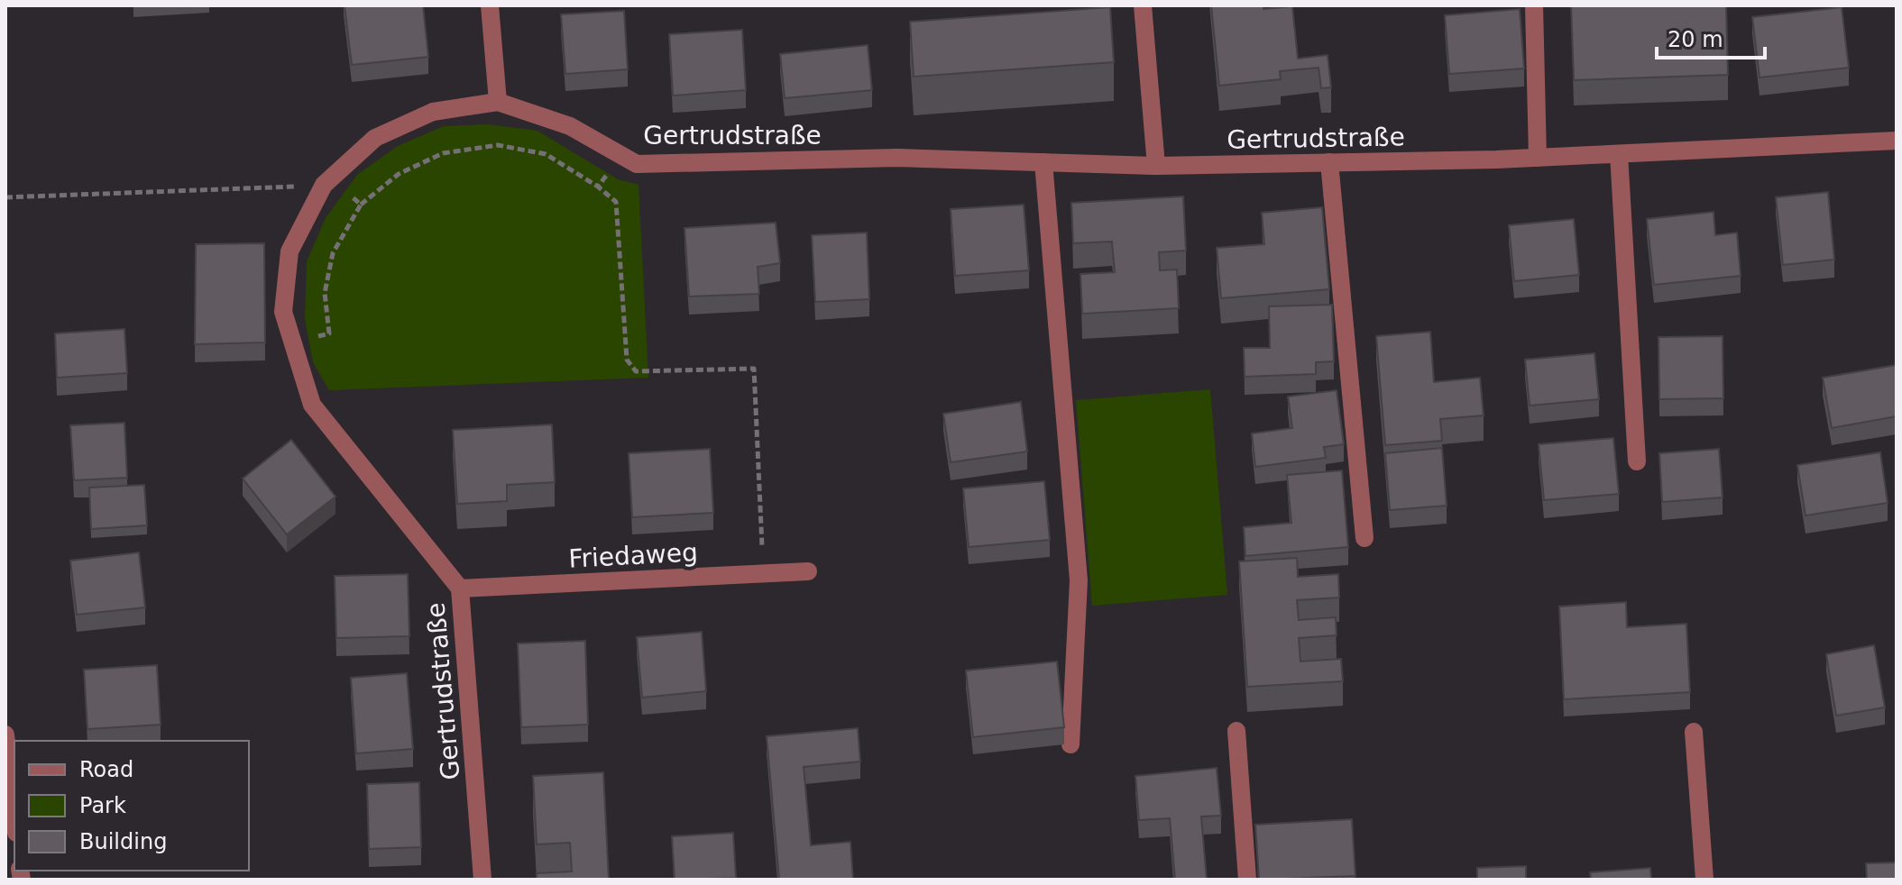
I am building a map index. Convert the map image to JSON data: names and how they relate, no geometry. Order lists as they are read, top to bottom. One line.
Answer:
{"streets":{"street":["Gertrudstraße","Friedaweg"]},"crossings":[["Gertrudstraße","Friedaweg"]],"legend":["Road","Park","Building"],"scale_bar":"20 m"}
